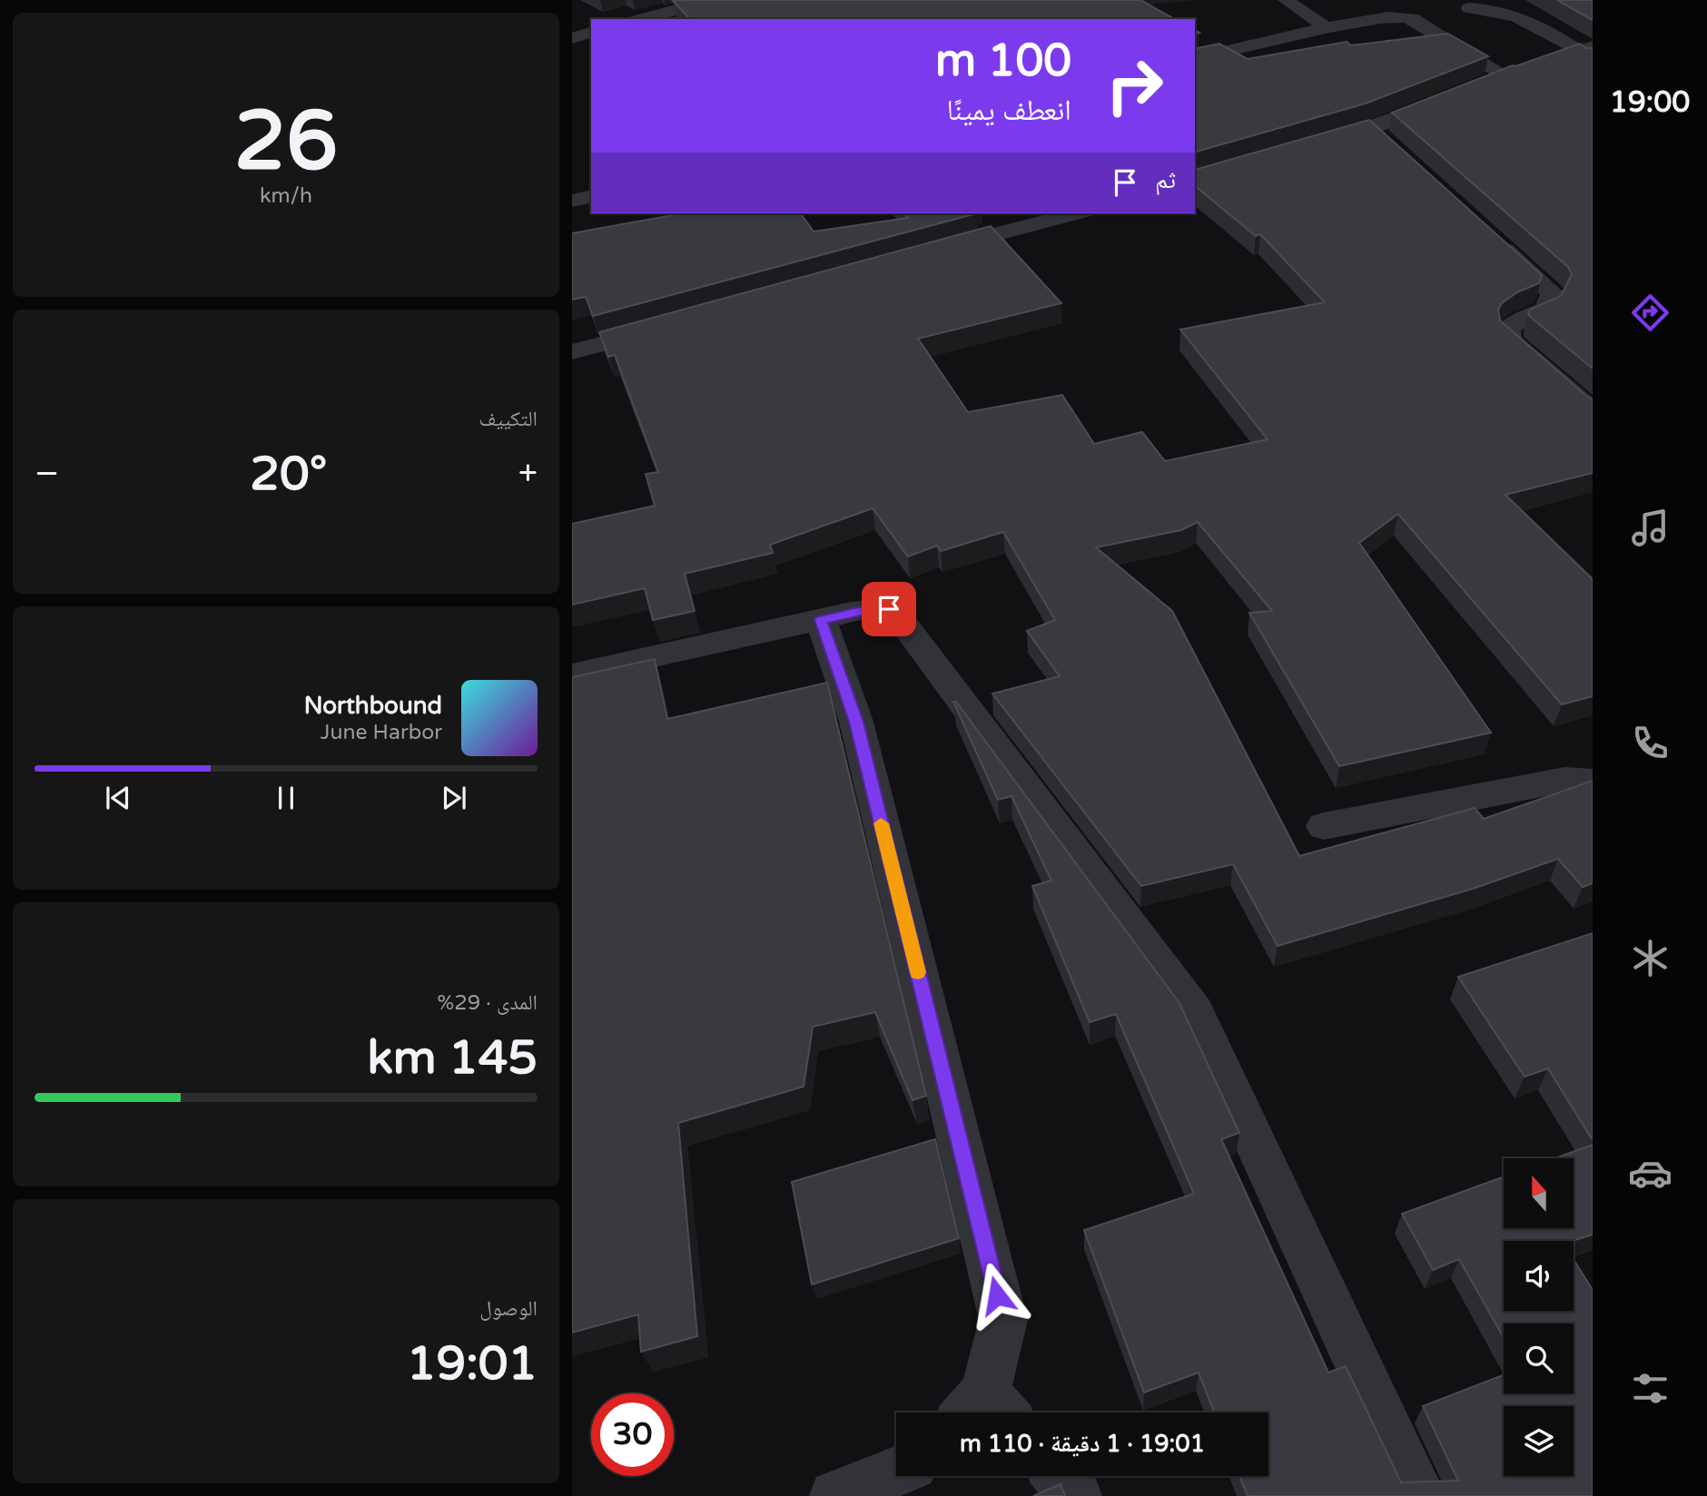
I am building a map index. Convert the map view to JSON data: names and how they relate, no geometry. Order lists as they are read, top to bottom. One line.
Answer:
{"north":"top","page":{"tabs":"19:00","tile":[["26","km/h"],"التكييف",["المدى · 29%","145 km"],["الوصول","19:01"]],"turn":["100 m","انعطف يمينًا"],"then":"ثم","heat":["−","20°","+"],"song":["Northbound","June Harbor"],"limit":"30","trip":"19:01 · 1 دقيقة · 110 m"}}
